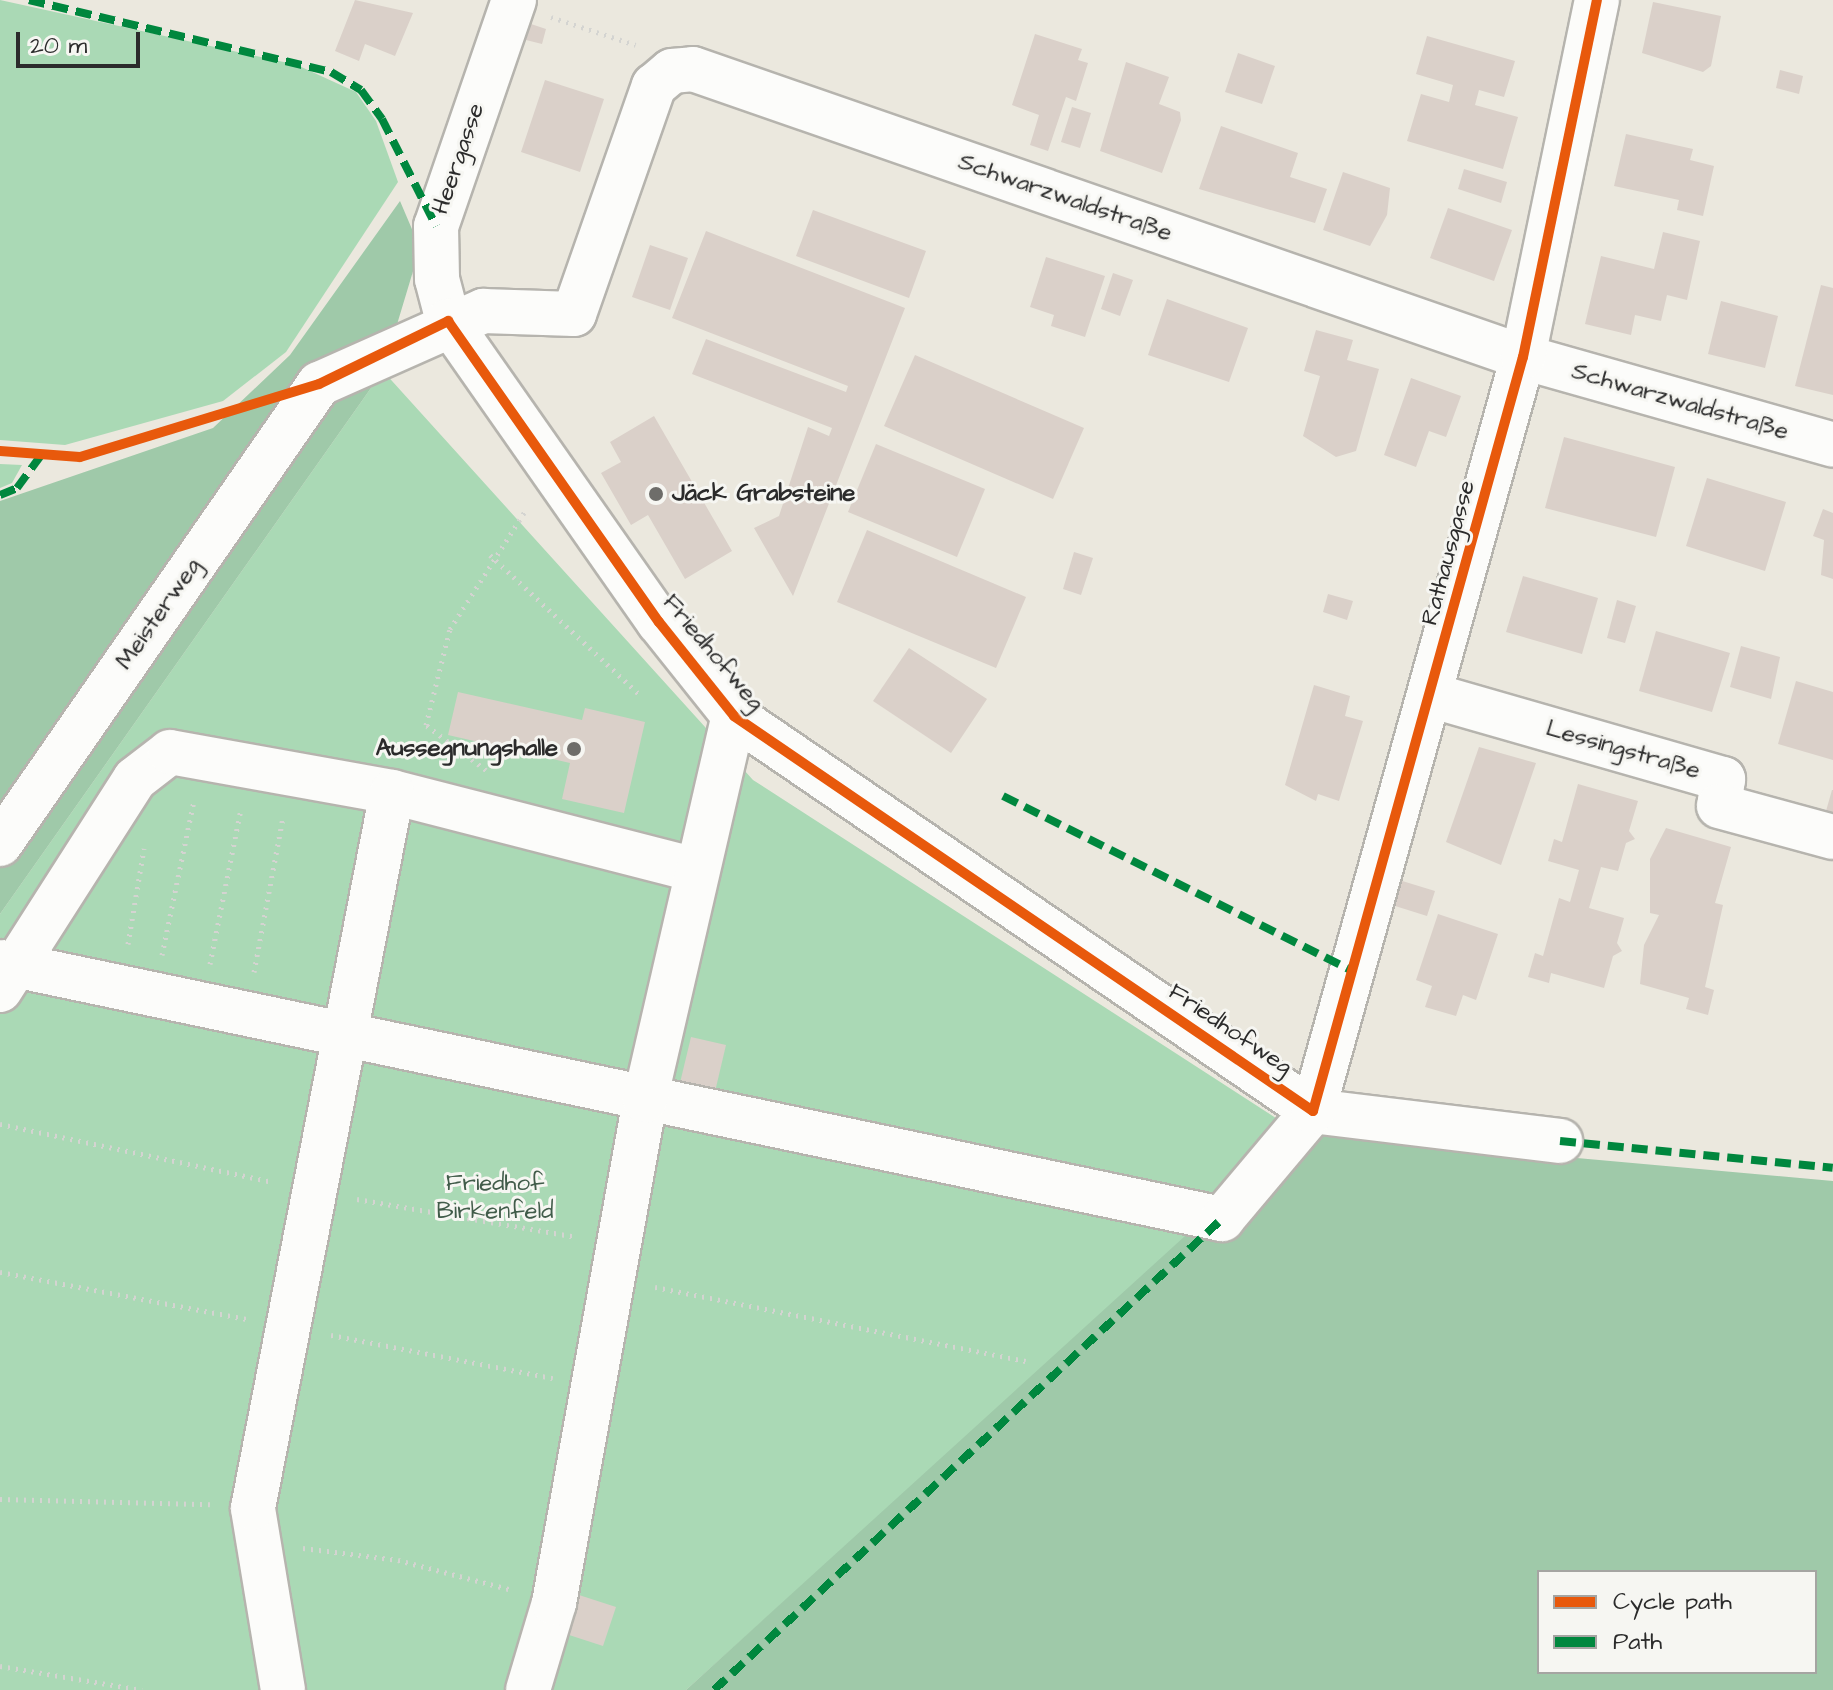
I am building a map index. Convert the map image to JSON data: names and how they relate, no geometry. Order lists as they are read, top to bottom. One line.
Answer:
{"streets":{"street":["Heergasse","Schwarzwaldstraße","Rathausgasse","Meisterweg","Friedhofweg","Lessingstraße"]},"crossings":[["Heergasse","Meisterweg"],["Heergasse","Friedhofweg"],["Schwarzwaldstraße","Rathausgasse"],["Rathausgasse","Friedhofweg"],["Rathausgasse","Lessingstraße"],["Meisterweg","Friedhofweg"]],"parks":["Friedhof Birkenfeld"],"places":["Jäck Grabsteine","Aussegnungshalle"],"legend":["Cycle path","Path"],"scale_bar":"20 m"}
